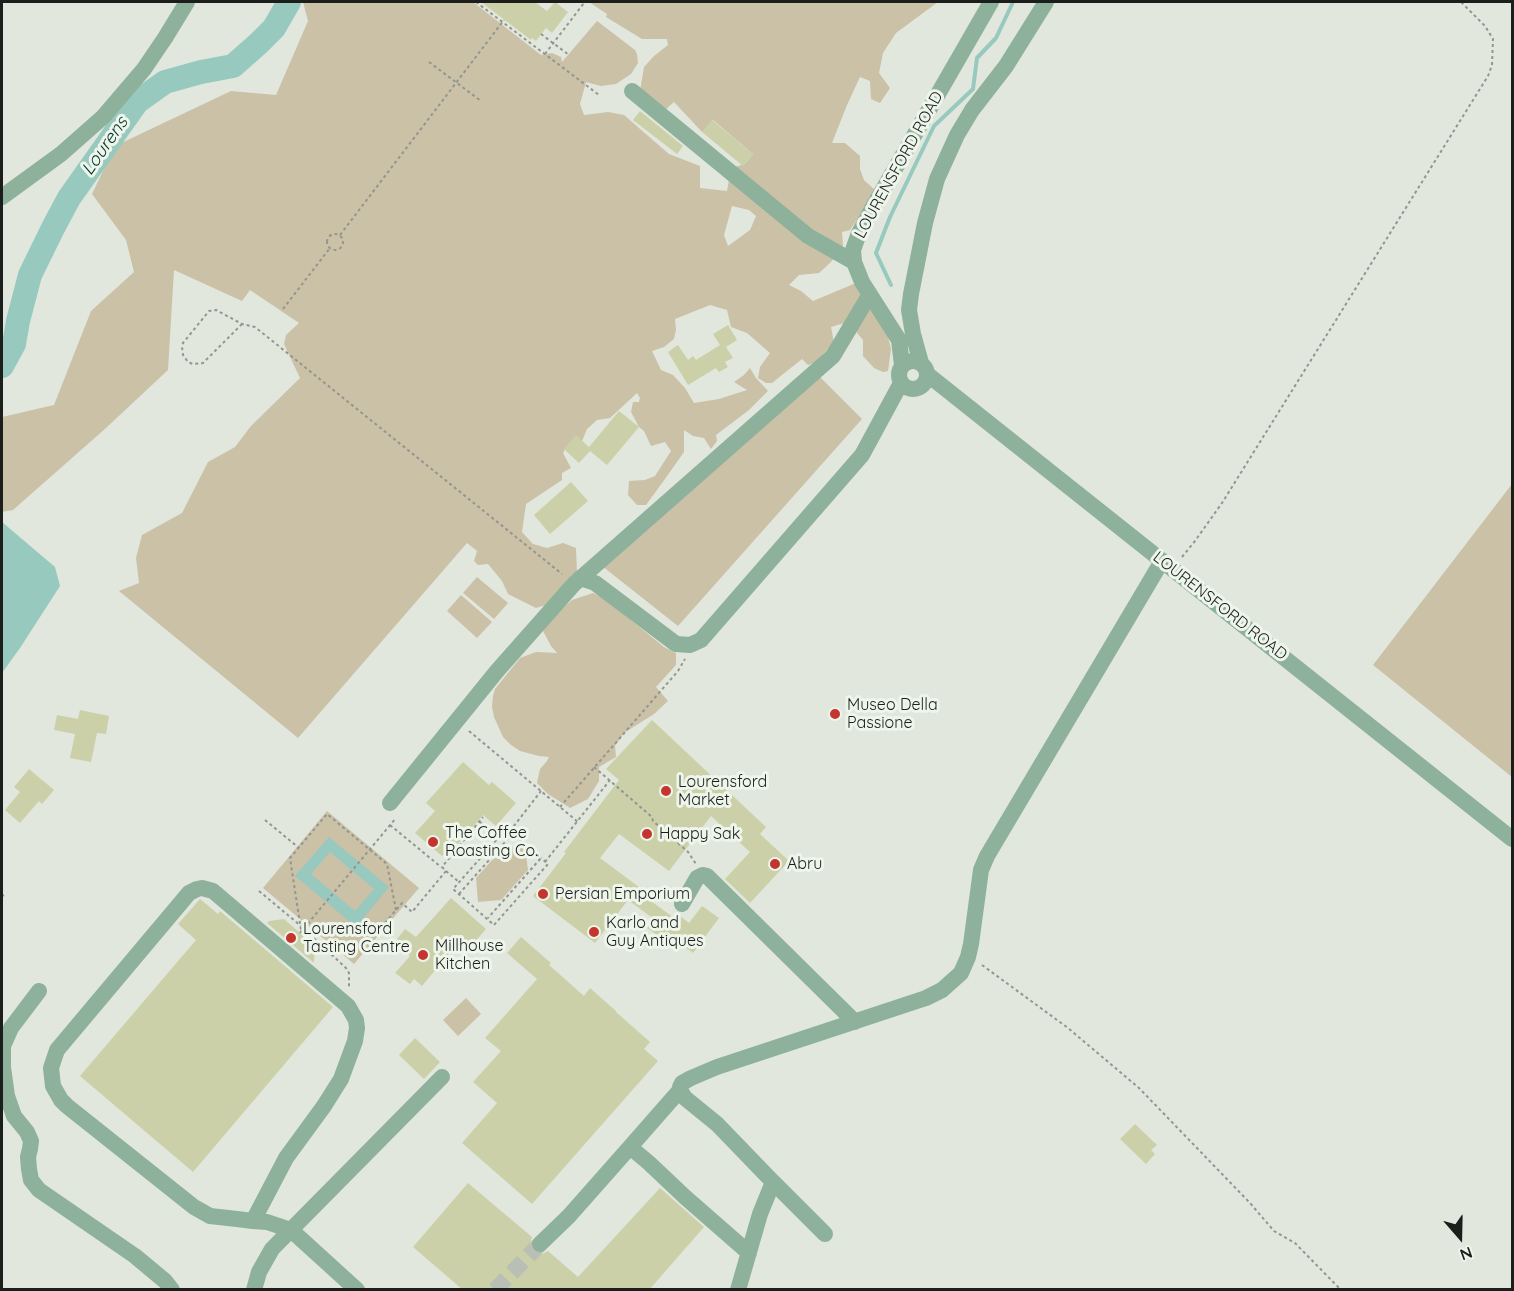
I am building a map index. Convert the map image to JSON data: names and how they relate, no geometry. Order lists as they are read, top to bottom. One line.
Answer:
{"streets":{"street":["LOURENSFORD ROAD"]},"water":["Lourens"],"places":["Museo Della Passione","Lourensford Market","Happy Sak","The Coffee Roasting Co.","Abru","Persian Emporium","Karlo and Guy Antiques","Lourensford Tasting Centre","Millhouse Kitchen"],"north":"bottom"}
